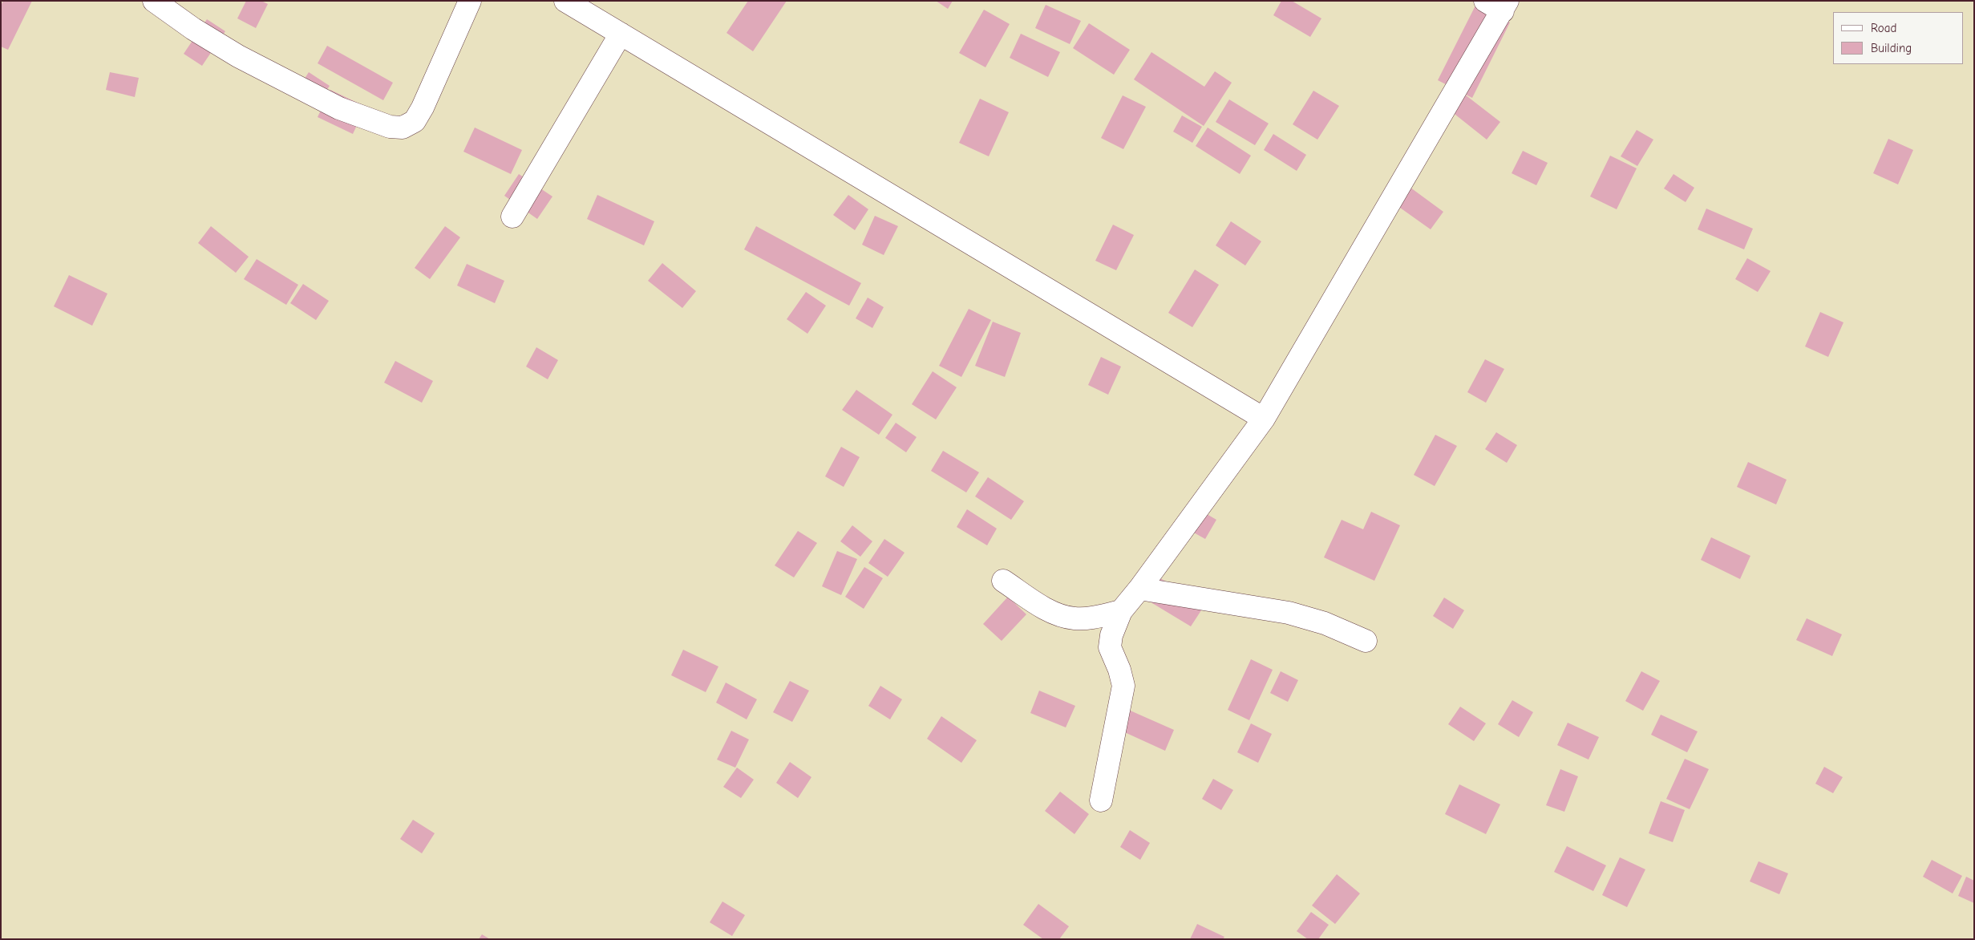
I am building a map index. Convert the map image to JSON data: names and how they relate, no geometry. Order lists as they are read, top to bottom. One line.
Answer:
{"legend":["Road","Building"]}
